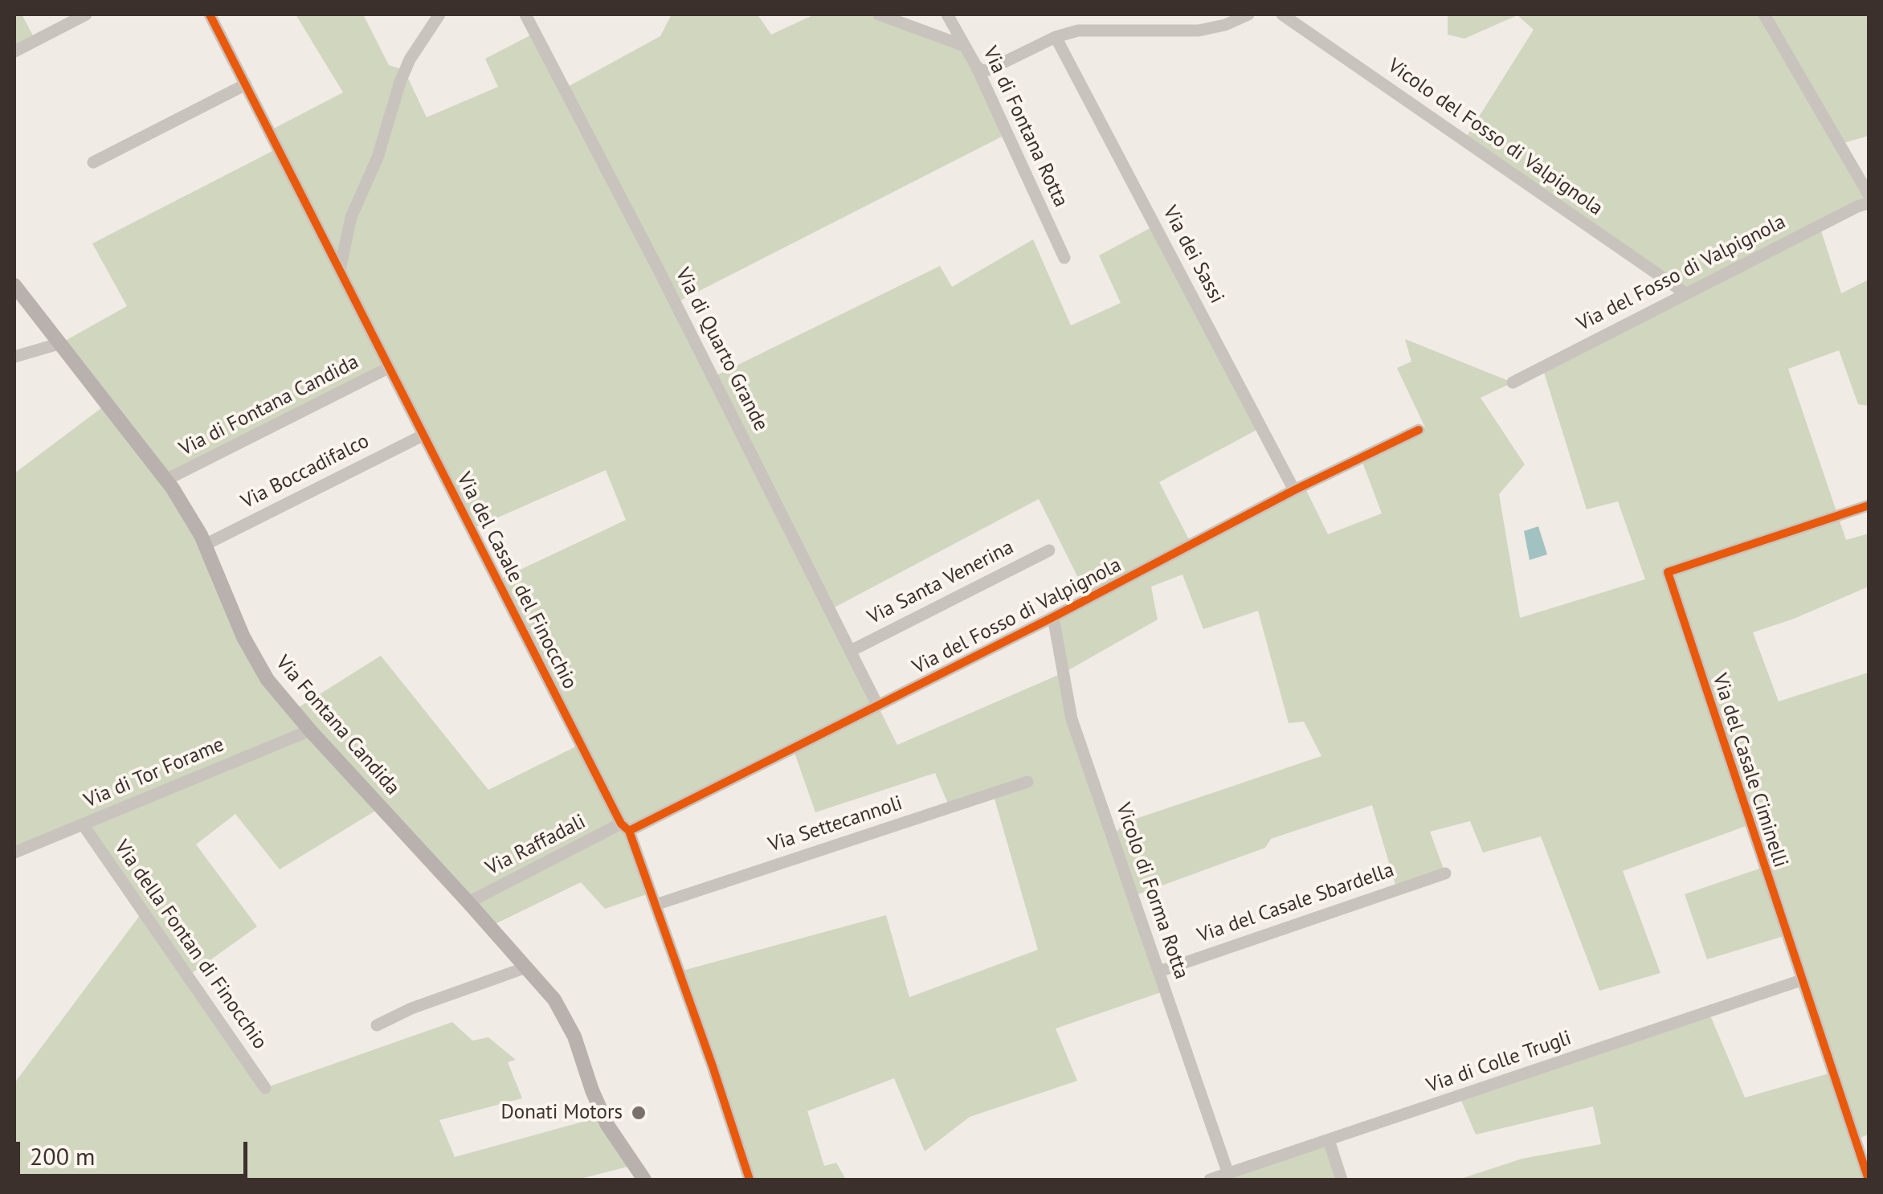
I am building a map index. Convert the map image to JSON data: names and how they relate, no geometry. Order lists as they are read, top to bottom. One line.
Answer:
{"streets":{"main road":["Via Fontana Candida"],"street":["Via di Fontana Rotta","Vicolo del Fosso di Valpignola","Via dei Sassi","Via del Fosso di Valpignola","Via di Quarto Grande","Via di Fontana Candida","Via Boccadifalco","Via del Casale del Finocchio","Via Santa Venerina","Via del Casale Ciminelli","Via di Tor Forame","Via Settecannoli","Via Raffadali","Vicolo di Forma Rotta","Via del Casale Sbardella","Via della Fontan di Finocchio","Via di Colle Trugli"]},"crossings":[["Vicolo del Fosso di Valpignola","Via del Fosso di Valpignola"],["Via dei Sassi","Via del Fosso di Valpignola"],["Via del Fosso di Valpignola","Via di Quarto Grande"],["Via del Fosso di Valpignola","Via del Casale del Finocchio"],["Via del Fosso di Valpignola","Via Raffadali"],["Via del Fosso di Valpignola","Vicolo di Forma Rotta"],["Via di Quarto Grande","Via Santa Venerina"],["Via di Fontana Candida","Via del Casale del Finocchio"],["Via di Fontana Candida","Via Fontana Candida"],["Via Boccadifalco","Via del Casale del Finocchio"],["Via Boccadifalco","Via Fontana Candida"],["Via del Casale del Finocchio","Via Settecannoli"],["Via del Casale del Finocchio","Via Raffadali"],["Via Fontana Candida","Via di Tor Forame"],["Via Fontana Candida","Via Raffadali"],["Via del Casale Ciminelli","Via di Colle Trugli"],["Via di Tor Forame","Via della Fontan di Finocchio"],["Vicolo di Forma Rotta","Via del Casale Sbardella"],["Vicolo di Forma Rotta","Via di Colle Trugli"]],"places":["Donati Motors"],"scale_bar":"200 m"}
